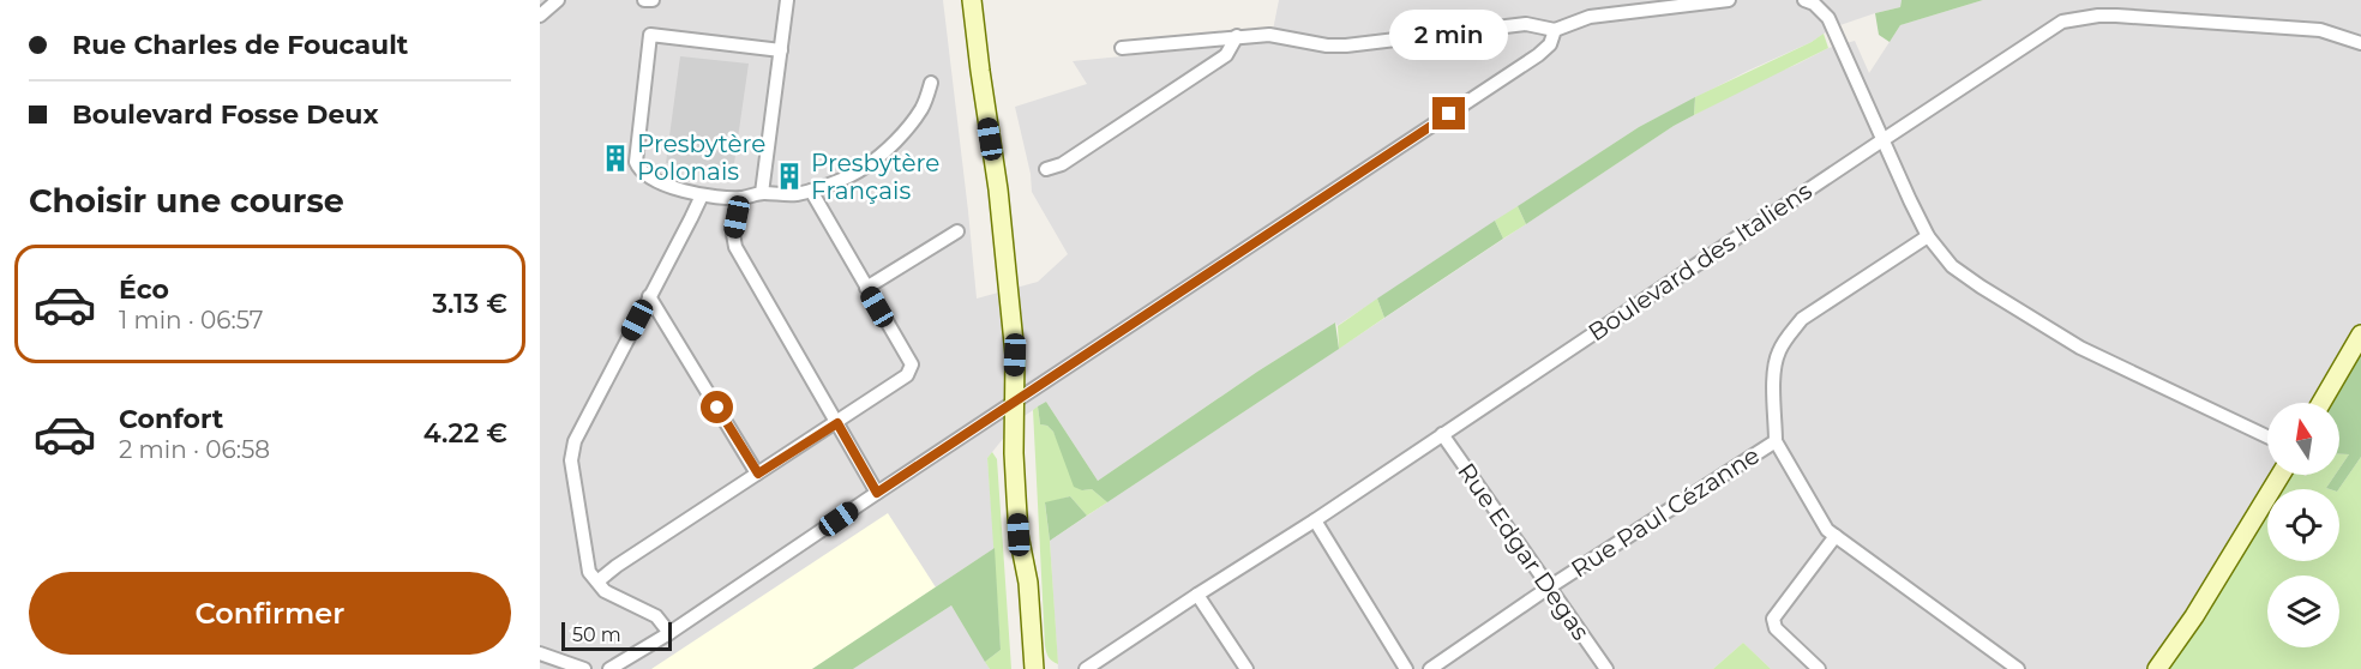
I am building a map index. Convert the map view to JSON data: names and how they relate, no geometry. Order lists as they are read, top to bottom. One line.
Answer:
{"streets":{"street":["Boulevard des Italiens","Rue Paul Cézanne","Rue Edgar Degas"]},"crossings":[["Boulevard des Italiens","Rue Edgar Degas"],["Rue Paul Cézanne","Rue Edgar Degas"]],"places":{"building":["Presbytère Polonais","Presbytère Français"]},"scale_bar":"50 m","north":"top","page":{"banner":["Rue Charles de Foucault","Boulevard Fosse Deux"],"bubble":"2 min","heading":"Choisir une course","list":[{"name":"Éco","note":"1 min · 06:57","value":"3.13 €"},{"name":"Confort","note":"2 min · 06:58","value":"4.22 €"}],"buttons":"Confirmer","scale":"50 m"}}
